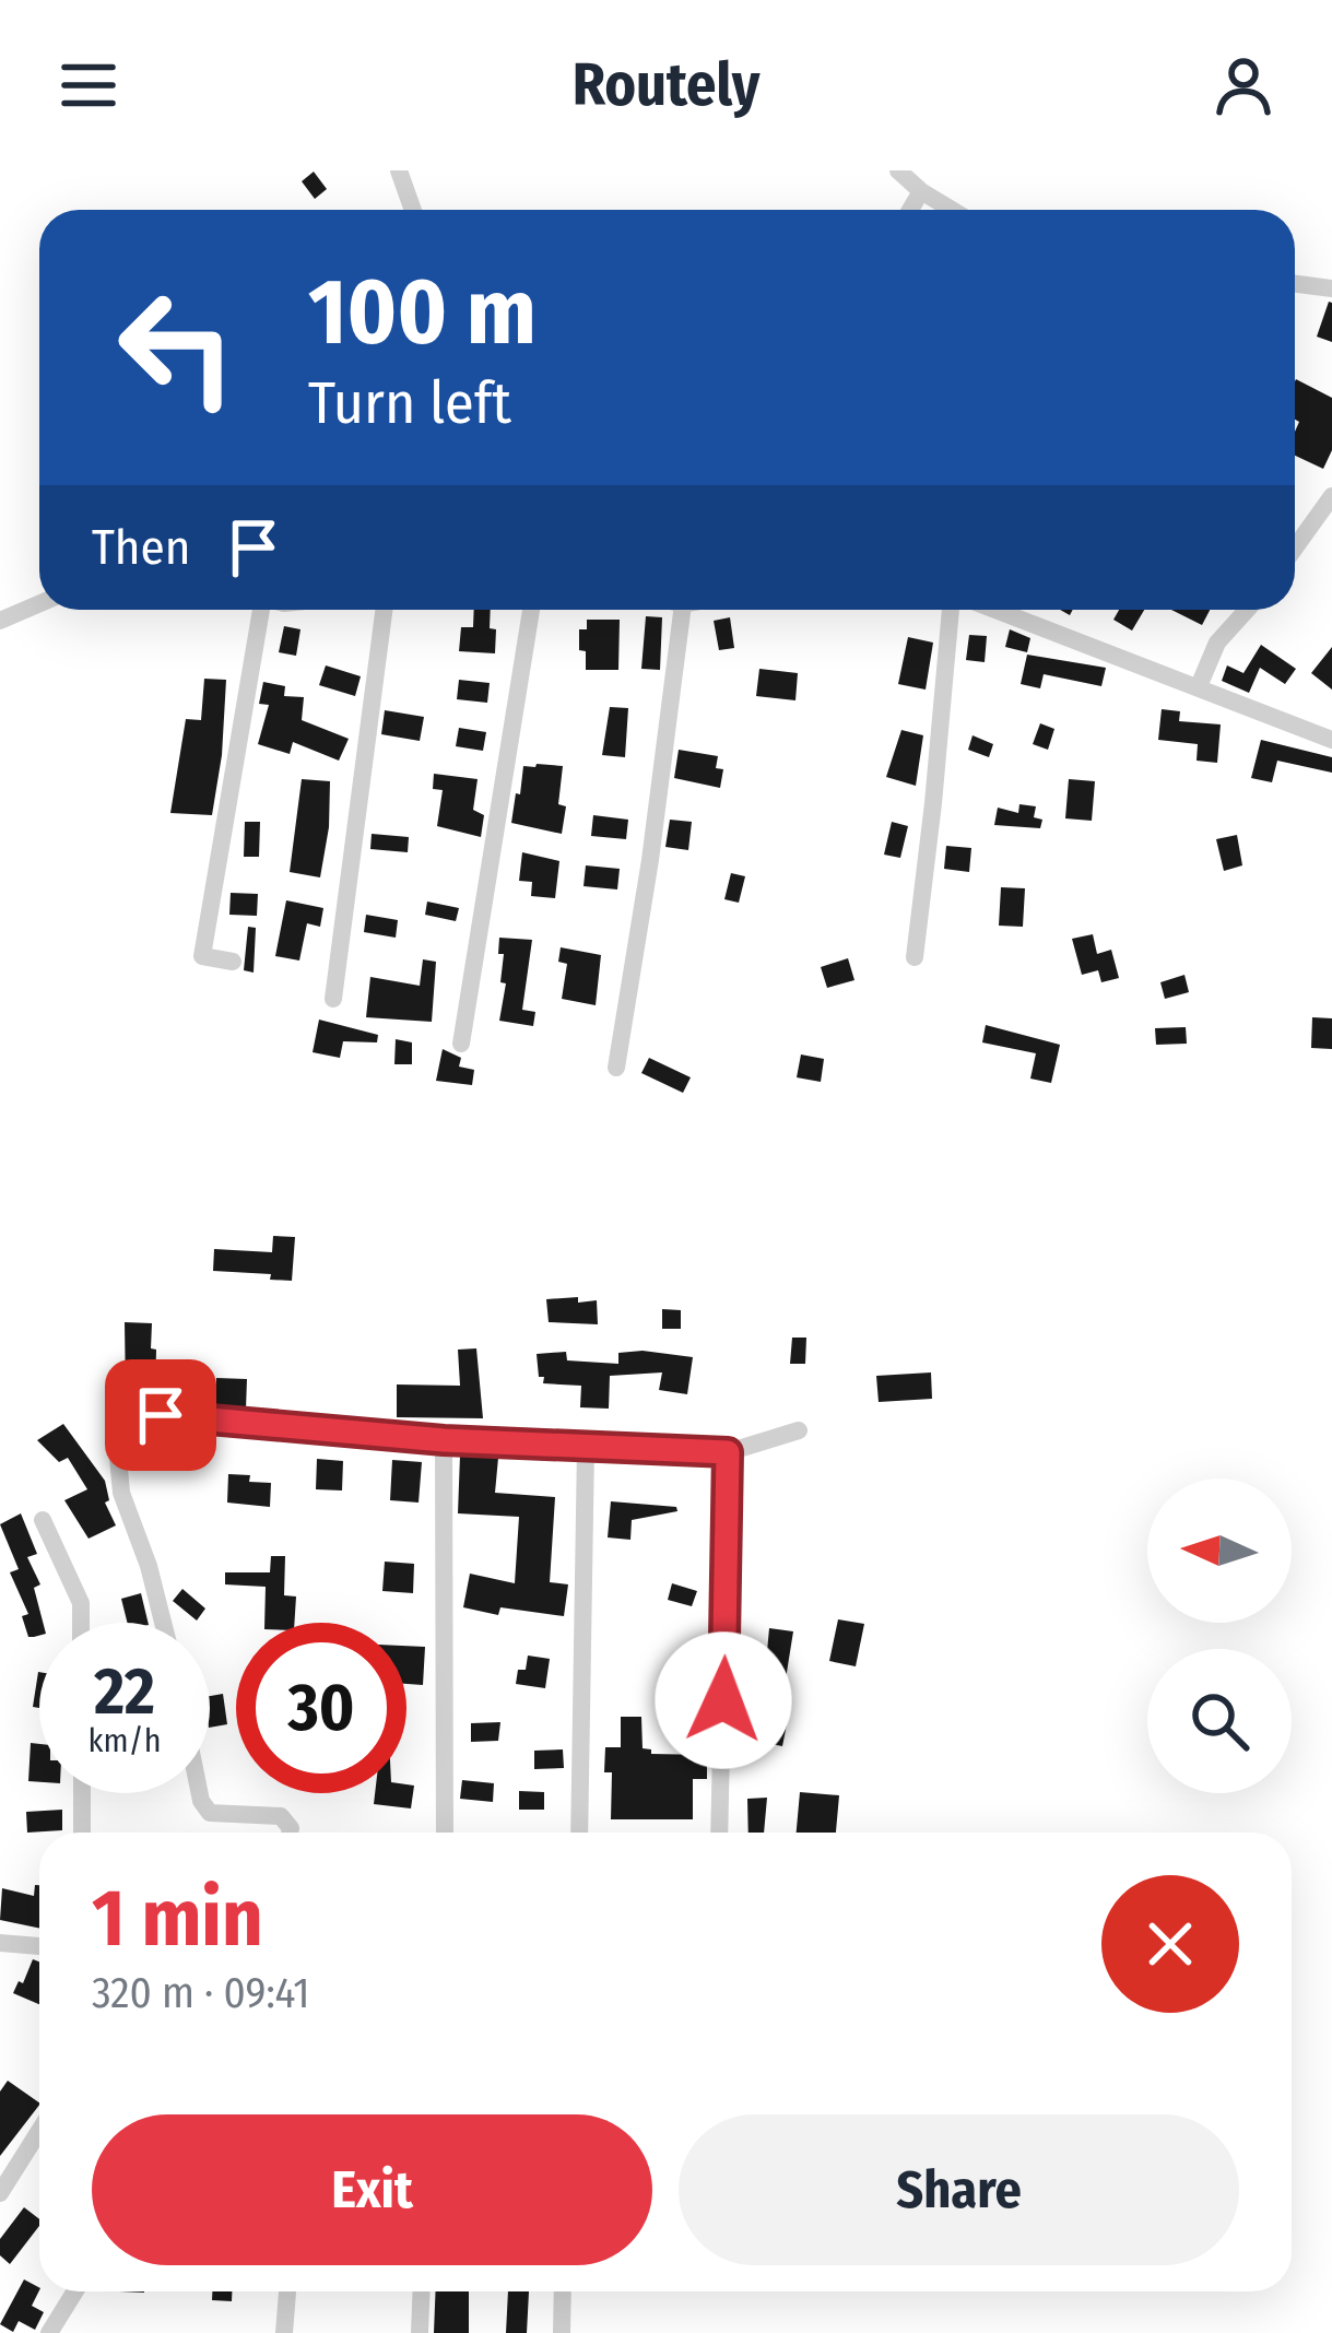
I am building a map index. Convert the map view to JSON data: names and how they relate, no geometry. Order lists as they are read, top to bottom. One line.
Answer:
{"north":"left","page":{"header":"Routely","turn":["100 m","Turn left"],"then":"Then","speed":"22 km/h","limit":"30","heading":["1 min","320 m · 09:41"],"buttons":["Exit","Share"]}}
